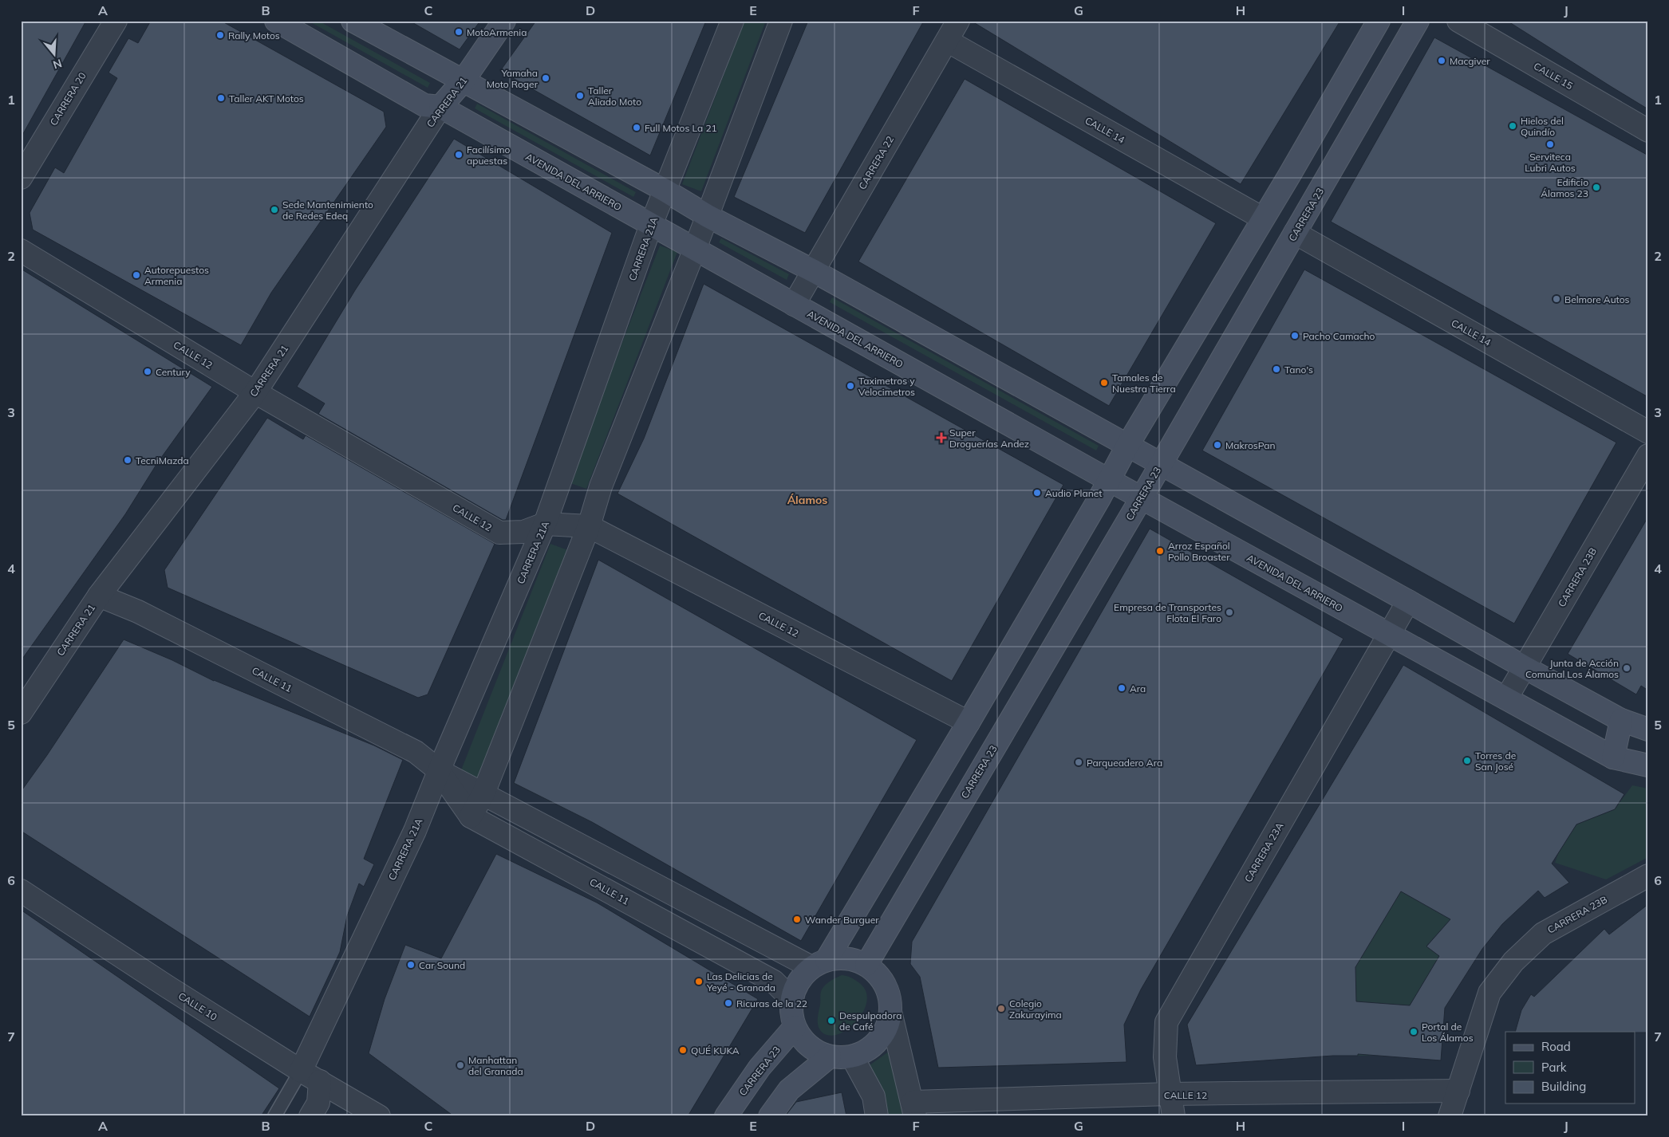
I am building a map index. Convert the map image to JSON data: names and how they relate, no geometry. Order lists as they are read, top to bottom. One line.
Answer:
{"streets":{"street":["CALLE 15","CARRERA 20","CARRERA 21","CALLE 14","CARRERA 22","AVENIDA DEL ARRIERO","CARRERA 23","CARRERA 21A","CALLE 12","CARRERA 23B","CALLE 11","CARRERA 23A","CALLE 10"]},"crossings":[["CARRERA 21","AVENIDA DEL ARRIERO"],["CARRERA 21","CALLE 12"],["CARRERA 21","CALLE 11"],["CALLE 14","CARRERA 22"],["CALLE 14","CARRERA 23"],["CARRERA 22","AVENIDA DEL ARRIERO"],["AVENIDA DEL ARRIERO","CARRERA 23"],["AVENIDA DEL ARRIERO","CARRERA 21A"],["AVENIDA DEL ARRIERO","CARRERA 23B"],["AVENIDA DEL ARRIERO","CARRERA 23A"],["CARRERA 23","CALLE 11"],["CARRERA 21A","CALLE 12"],["CARRERA 21A","CALLE 11"],["CARRERA 21A","CALLE 10"],["CALLE 12","CARRERA 23B"],["CALLE 12","CARRERA 23A"]],"districts":["Álamos"],"places":{"other":["MotoArmenia","Rally Motos","Macgiver","Yamaha Moto Roger","Taller Aliado Moto","Taller AKT Motos","Hielos del Quindío","Full Motos La 21","Serviteca Lubri Autos","Facilísimo apuestas","Edificio Álamos 23","Sede Mantenimiento de Redes Edeq","Autorepuestos Armenia","Belmore Autos","Pacho Camacho","Tano's","Century","Tamales de Nuestra Tierra","Taximetros y Velocimetros","MakrosPan","TecniMazda","Audio Planet","Arroz Español Pollo Broaster","Empresa de Transportes Flota El Faro","Junta de Acción Comunal Los Álamos","Ara","Torres de San José","Parqueadero Ara","Wander Burguer","Car Sound","Las Delicias de Yeyé - Granada","Ricuras de la 22","Colegio Zakurayima","Despulpadora de Café","Portal de Los Álamos","QUÉ KUKA","Manhattan del Granada"],"health":["Super Droguerías Andez"]},"legend":["Road","Park","Building"],"north":"bottom","grid":{"columns":["A","B","C","D","E","F","G","H","I","J"],"rows":["1","2","3","4","5","6","7"]}}
